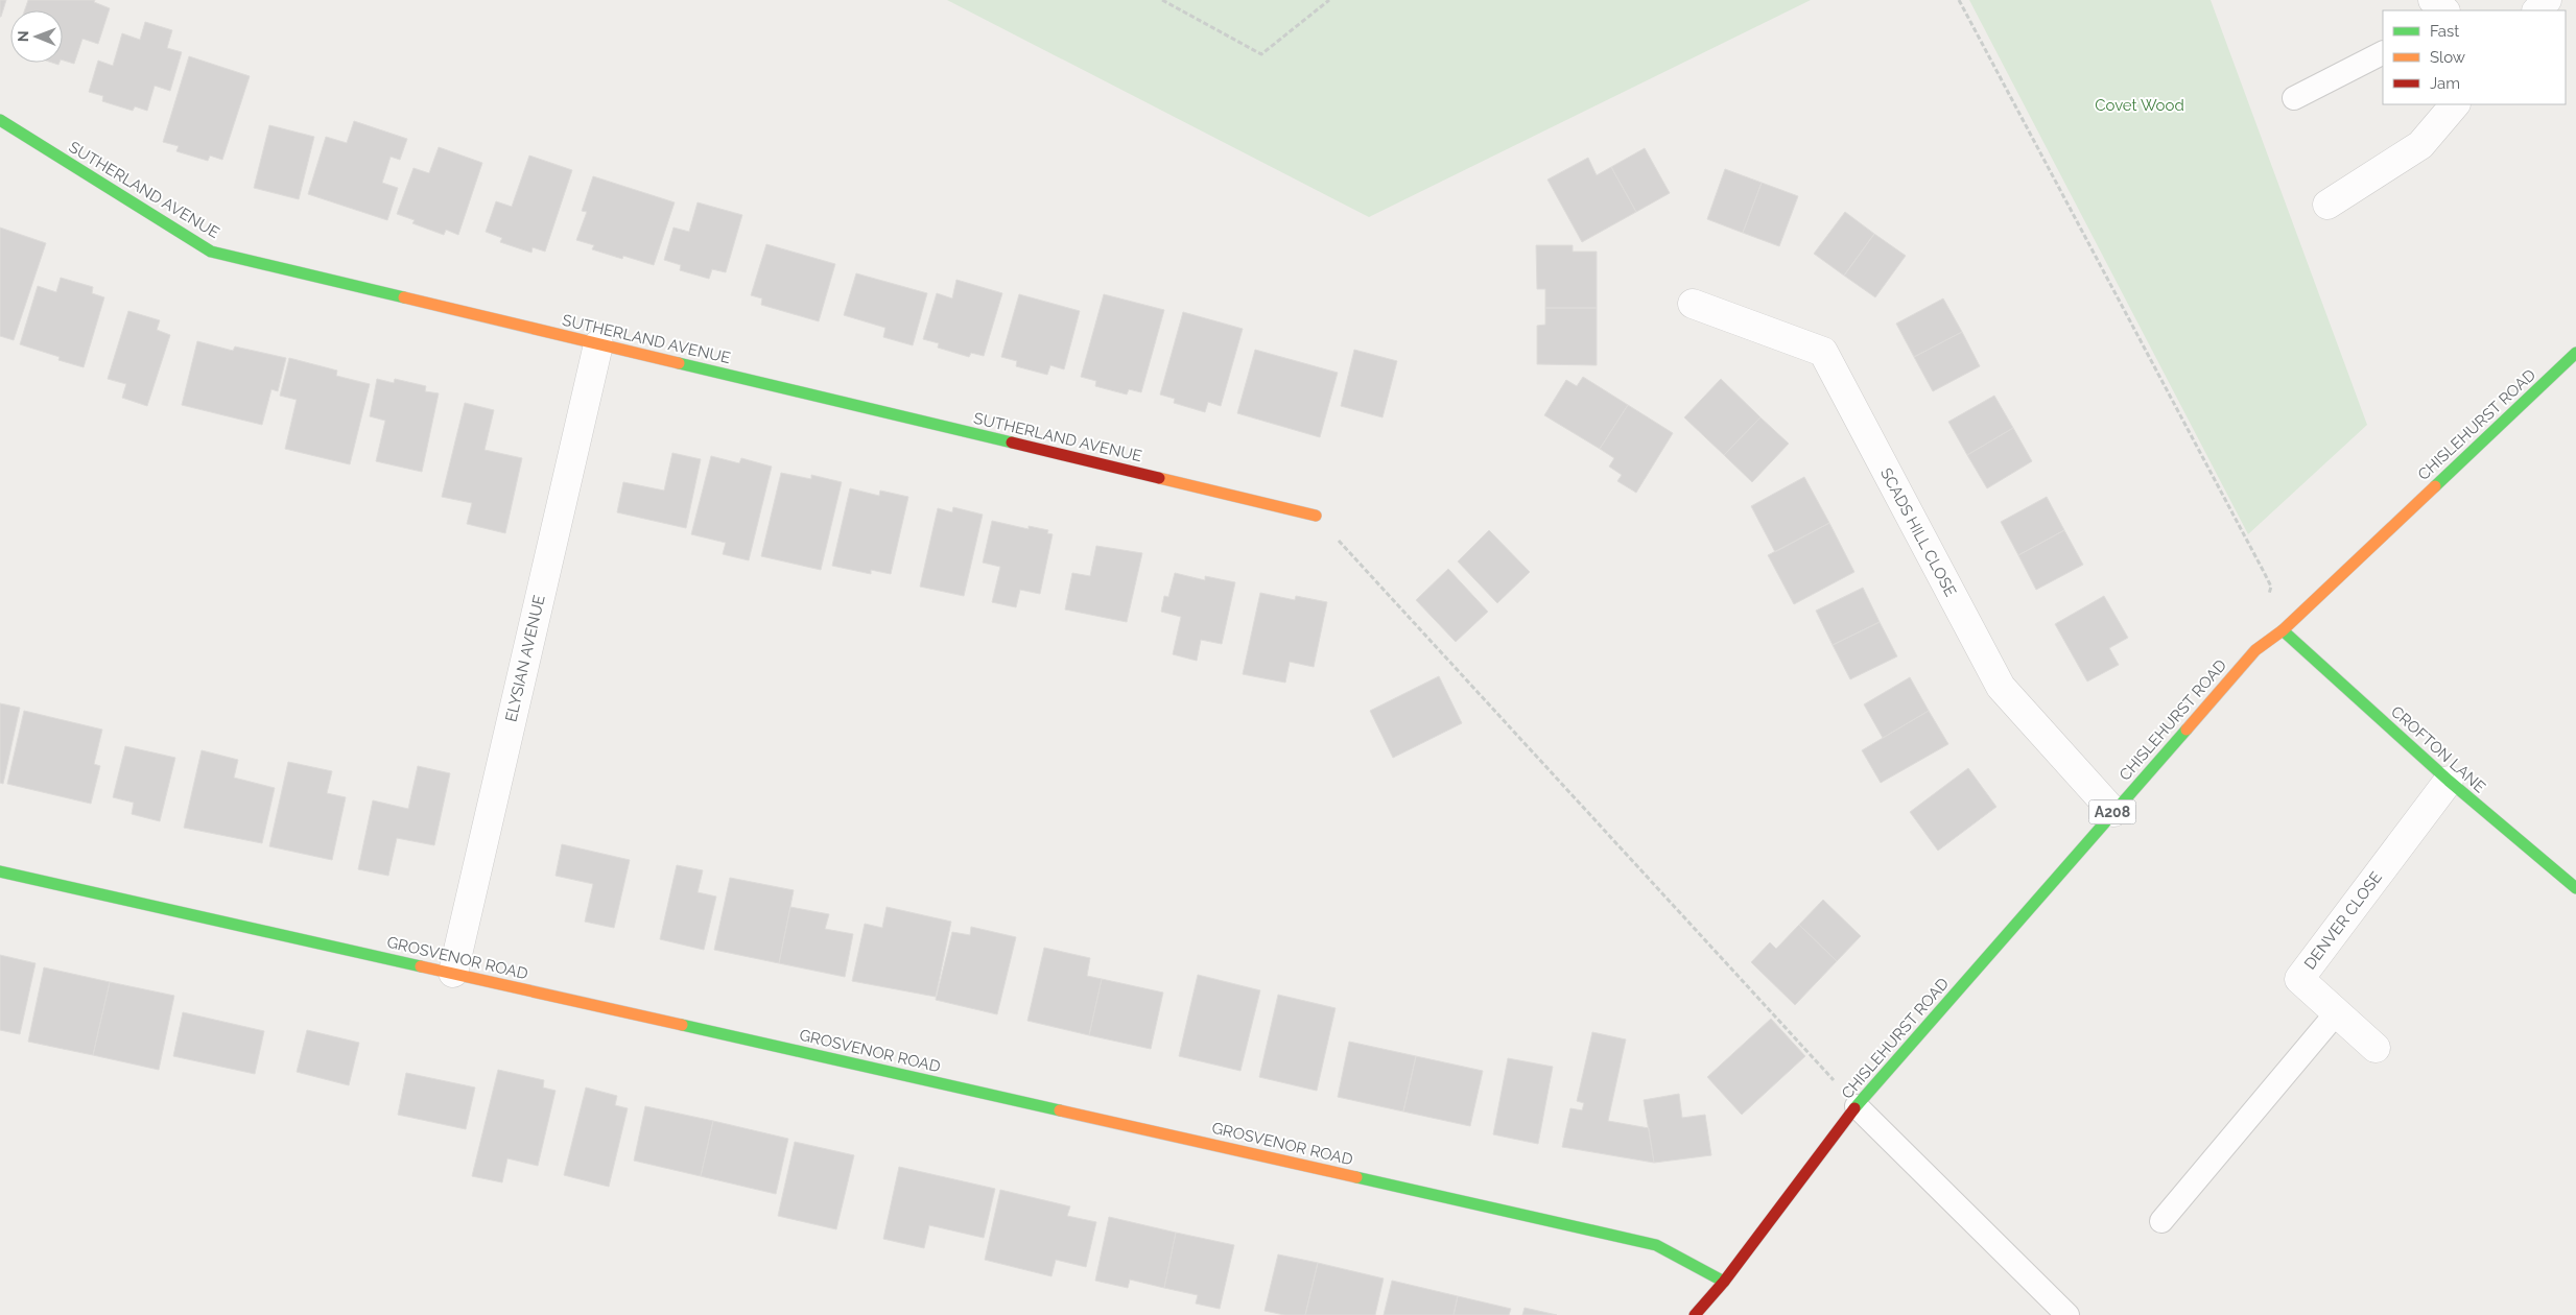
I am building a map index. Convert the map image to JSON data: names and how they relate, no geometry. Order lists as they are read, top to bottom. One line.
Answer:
{"streets":{"street":["SUTHERLAND AVENUE","CHISLEHURST ROAD","SCADS HILL CLOSE","ELYSIAN AVENUE","CROFTON LANE","A208","DENVER CLOSE","GROSVENOR ROAD"]},"crossings":[["SUTHERLAND AVENUE","ELYSIAN AVENUE"],["CHISLEHURST ROAD","SCADS HILL CLOSE"],["CHISLEHURST ROAD","CROFTON LANE"],["CHISLEHURST ROAD","GROSVENOR ROAD"],["ELYSIAN AVENUE","GROSVENOR ROAD"],["CROFTON LANE","DENVER CLOSE"]],"parks":["Covet Wood"],"legend":["Fast","Slow","Jam"],"north":"left"}
